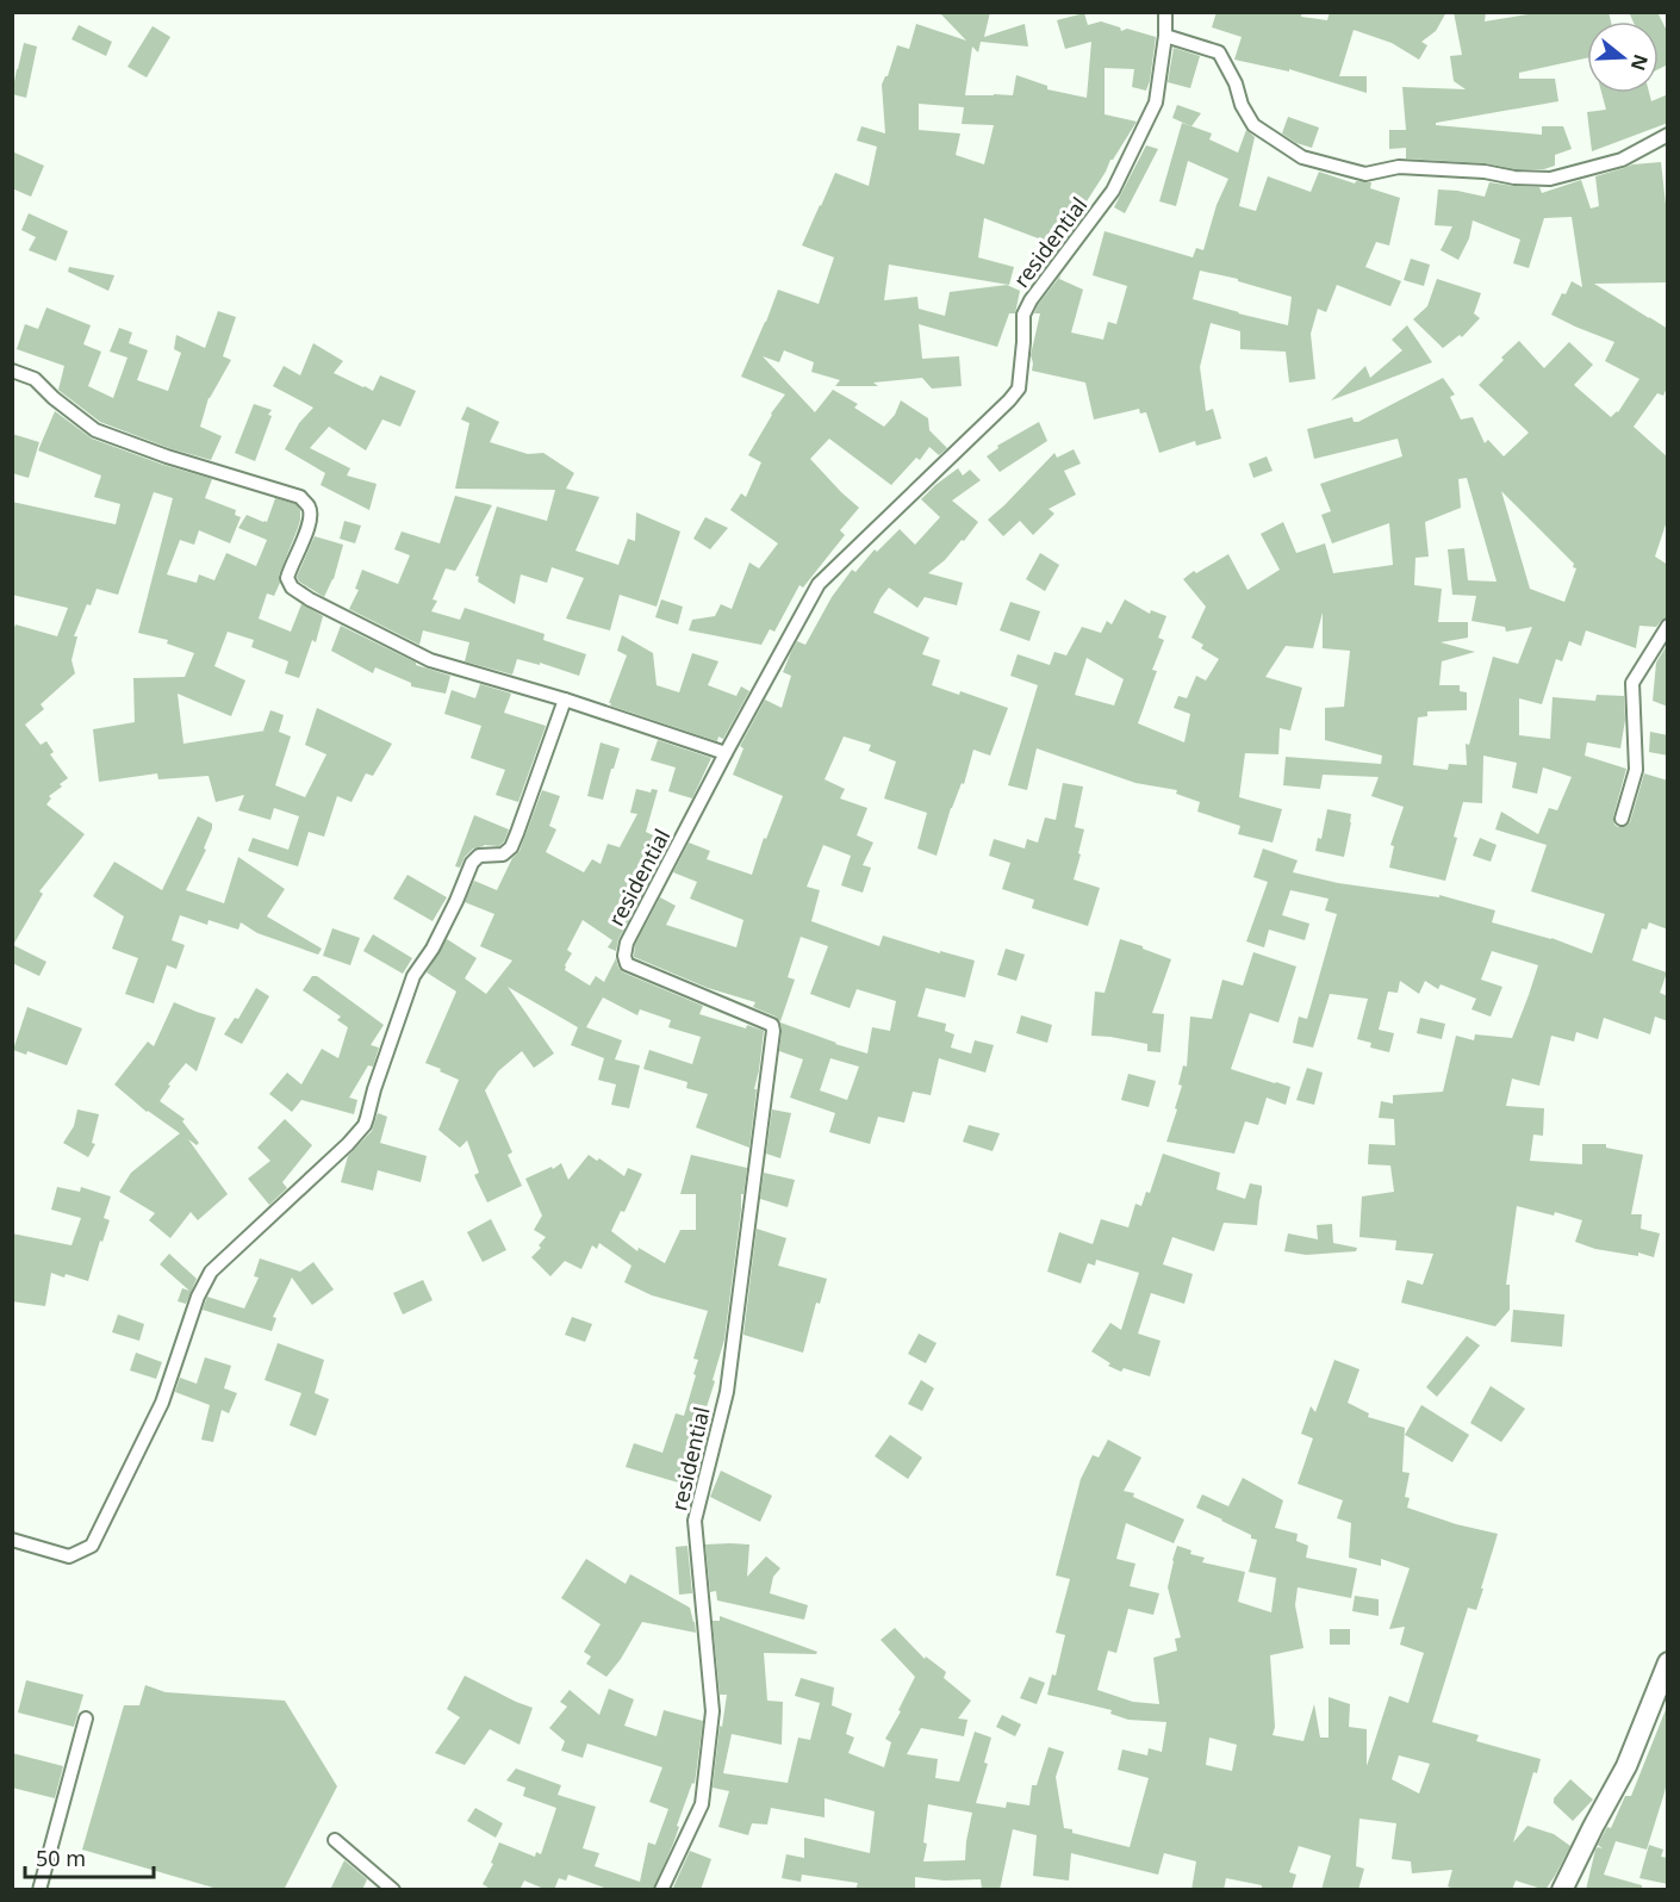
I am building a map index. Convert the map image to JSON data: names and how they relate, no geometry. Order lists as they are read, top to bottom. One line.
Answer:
{"streets":{"street":["residential"]},"scale_bar":"50 m","north":"right"}
